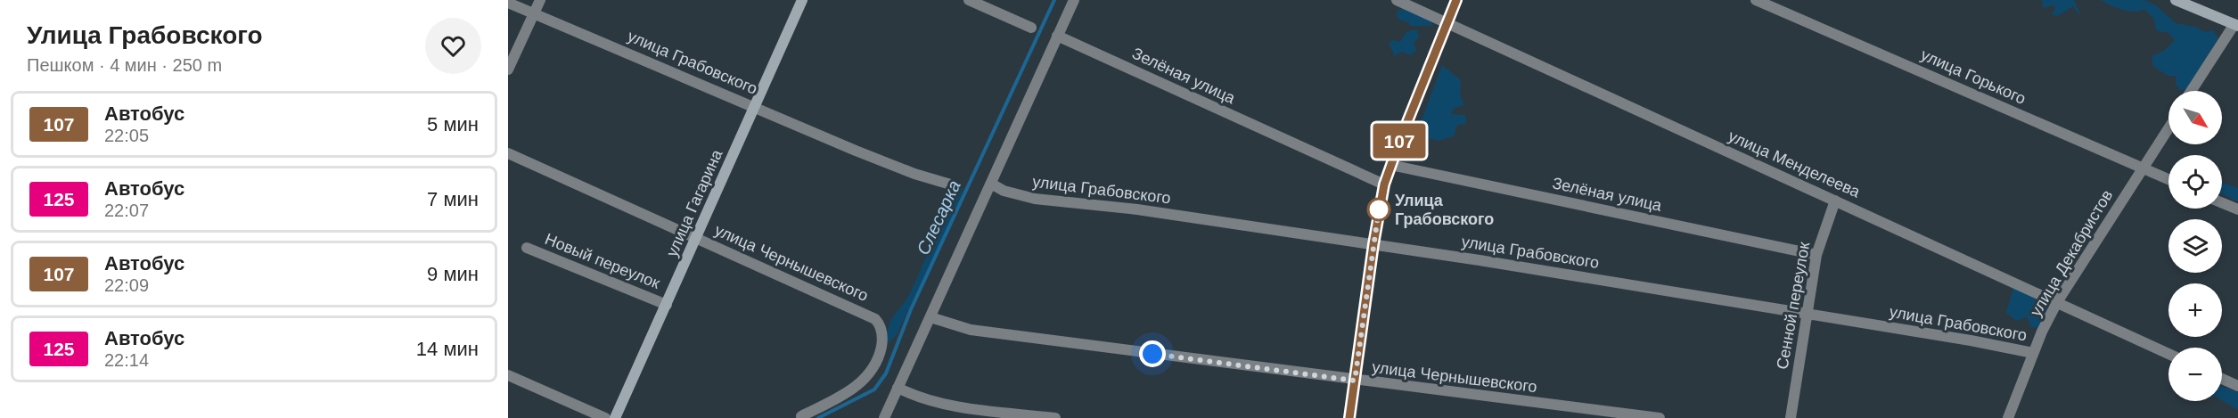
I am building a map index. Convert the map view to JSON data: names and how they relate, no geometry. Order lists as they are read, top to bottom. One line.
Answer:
{"streets":{"main road":["улица Гагарина"],"street":["улица Грабовского","Зелёная улица","улица Горького","улица Менделеева","улица Декабристов","Новый переулок","улица Чернышевского","Сенной переулок"]},"crossings":[["улица Грабовского","улица Гагарина"],["улица Грабовского","улица Декабристов"],["улица Грабовского","Сенной переулок"],["Зелёная улица","Сенной переулок"],["улица Горького","улица Декабристов"],["улица Менделеева","улица Декабристов"],["улица Менделеева","Сенной переулок"],["улица Гагарина","Новый переулок"],["улица Гагарина","улица Чернышевского"]],"water":["Слесарка"],"places":["Улица Грабовского"],"lines":["bus line 107"],"north":"bottom right","page":{"heading":["Улица Грабовского","Пешком · 4 мин · 250 m"],"on_map":"107","list":[{"mark":"107","name":"Автобус","note":"22:05","value":"5 мин"},{"mark":"125","name":"Автобус","note":"22:07","value":"7 мин"},{"mark":"107","name":"Автобус","note":"22:09","value":"9 мин"},{"mark":"125","name":"Автобус","note":"22:14","value":"14 мин"}],"map_buttons":["+","−"]}}
